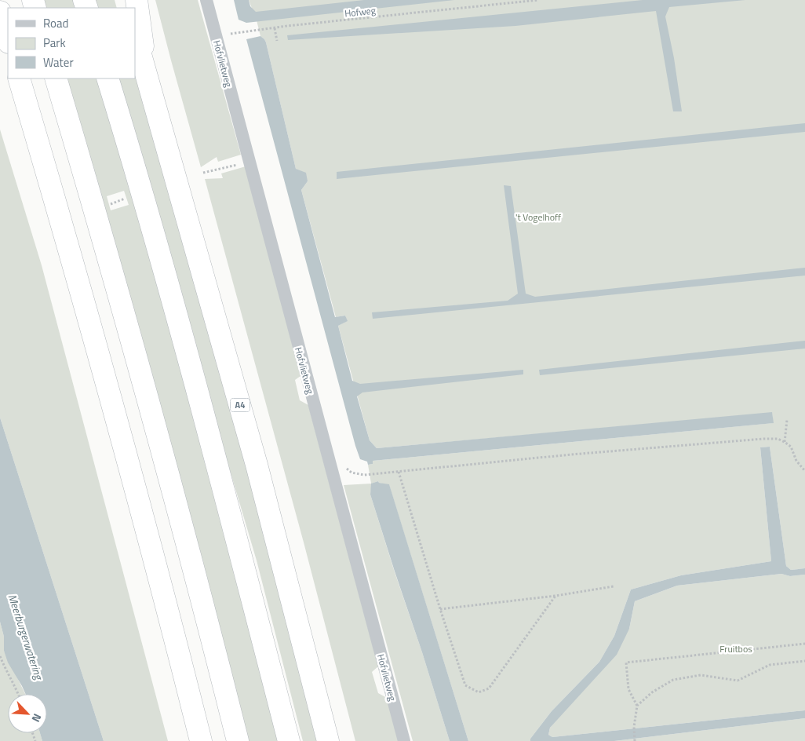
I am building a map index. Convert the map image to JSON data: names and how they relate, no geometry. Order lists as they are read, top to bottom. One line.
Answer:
{"streets":{"highway":["A4"],"street":["Hofvlietweg"],"path":["Hofweg"]},"water":["Meerburgerwatering"],"parks":["'t Vogelhoff","Fruitbos"],"legend":["Road","Park","Water"],"north":"bottom right"}
